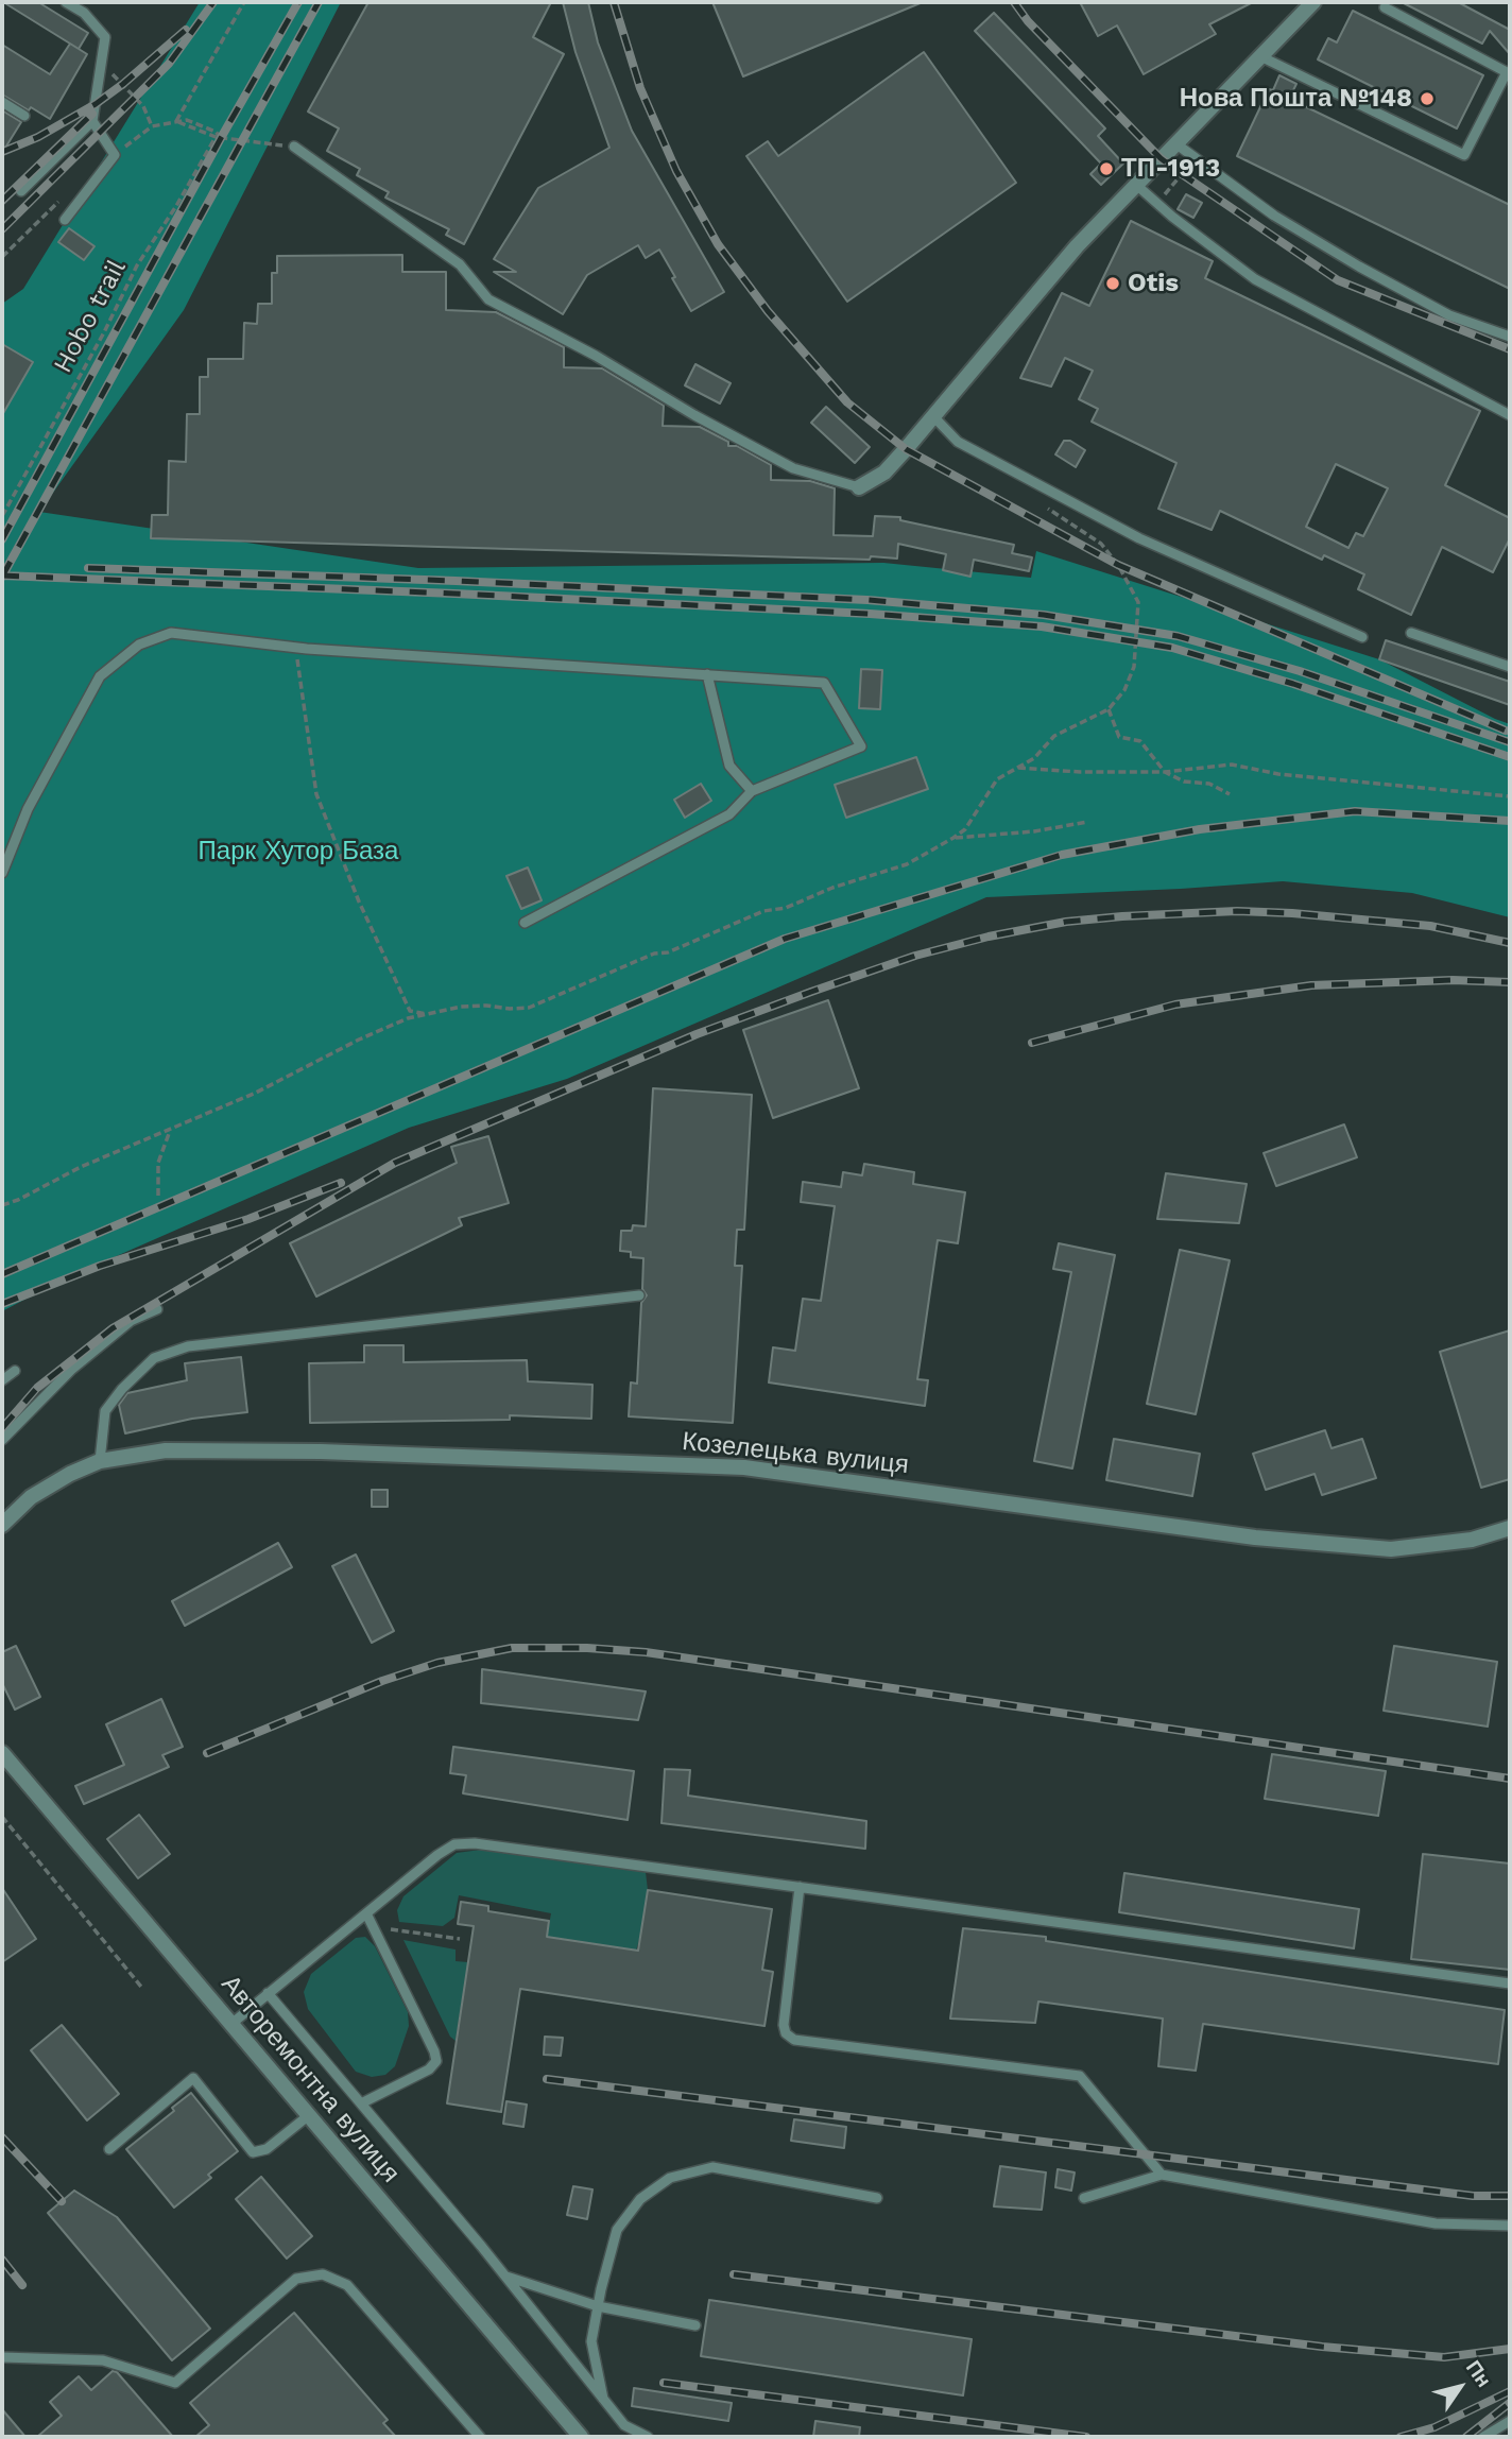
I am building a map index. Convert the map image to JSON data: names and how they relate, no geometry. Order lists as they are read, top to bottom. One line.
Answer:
{"streets":{"street":["Козелецька вулиця","Авторемонтна вулиця"],"path":["Hobo trail"]},"parks":["Парк Хутор База"],"places":["Нова Пошта №148","ТП-1913","Otis"],"north":"top right"}
